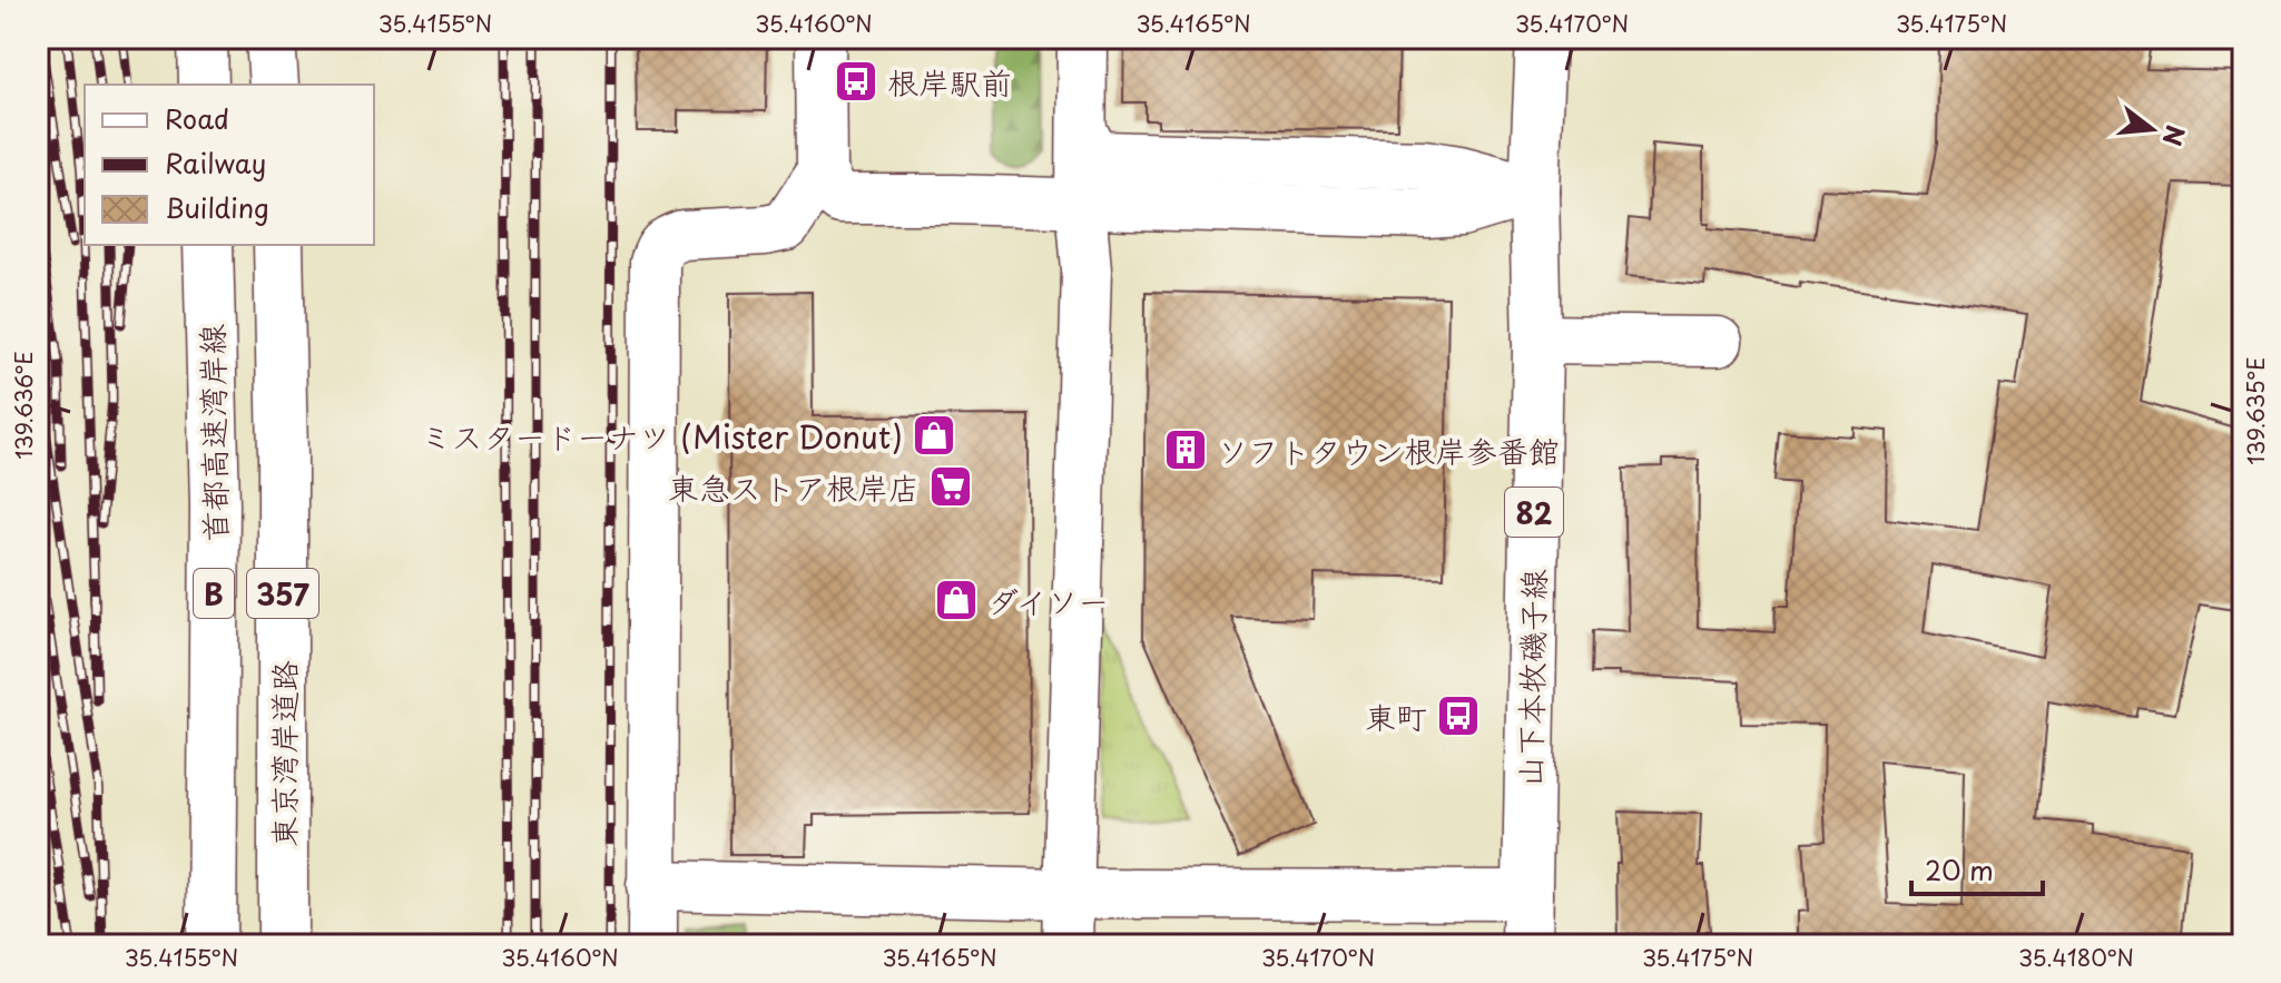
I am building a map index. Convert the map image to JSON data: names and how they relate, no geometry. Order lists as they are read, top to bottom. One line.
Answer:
{"streets":{"main road":["首都高速湾岸線","82","B","357","山下本牧磯子線","東京湾岸道路"]},"places":{"bus stop":["根岸駅前","東町"],"shop":["ミスタードーナツ (Mister Donut)","ダイソー"],"building":["ソフトタウン根岸参番館"],"supermarket":["東急ストア根岸店"]},"legend":["Road","Railway","Building"],"scale_bar":"20 m","north":"right","coordinates":["35.4155°N","35.4160°N","35.4165°N","35.4170°N","35.4175°N","139.636°E","139.635°E","35.4180°N"]}
